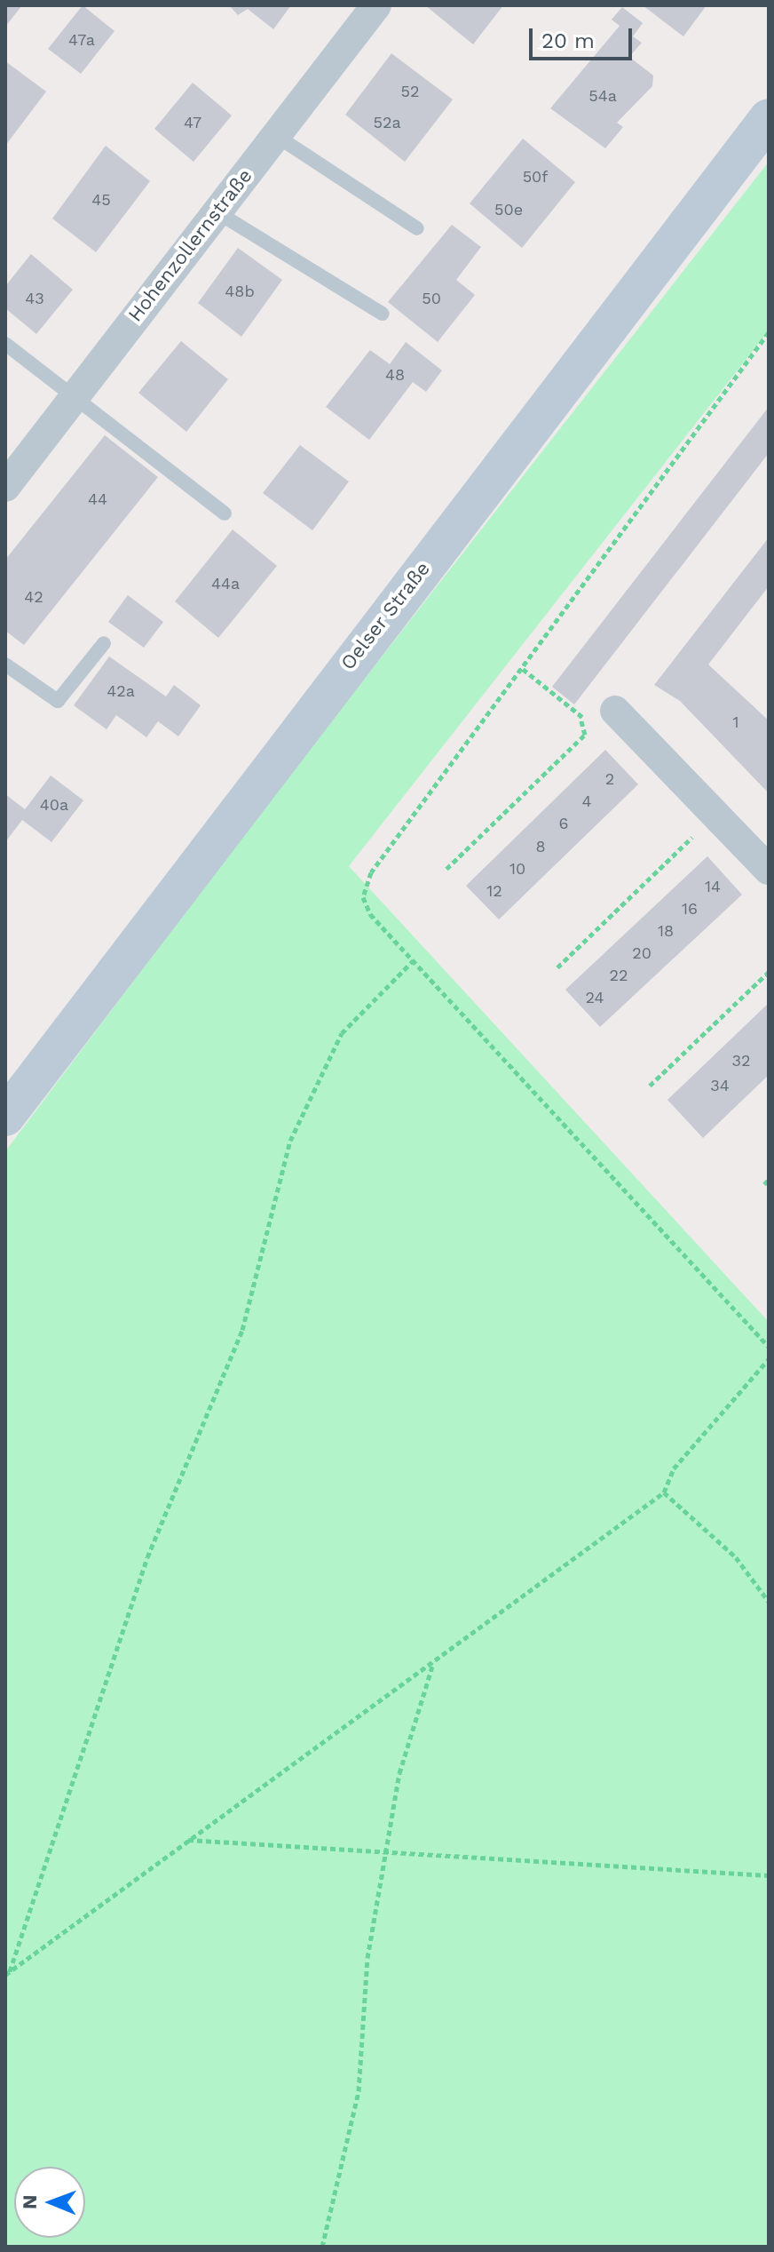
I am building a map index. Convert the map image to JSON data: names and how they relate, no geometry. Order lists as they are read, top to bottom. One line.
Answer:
{"streets":{"main road":["Oelser Straße"],"street":["Hohenzollernstraße"]},"house_numbers":["47a","52","54a","47","52a","50f","45","50e","48b","43","50","48","44","44a","42","42a","1","2","4","40a","6","8","10","14","12","16","18","20","22","24","32","34"],"scale_bar":"20 m","north":"left"}
